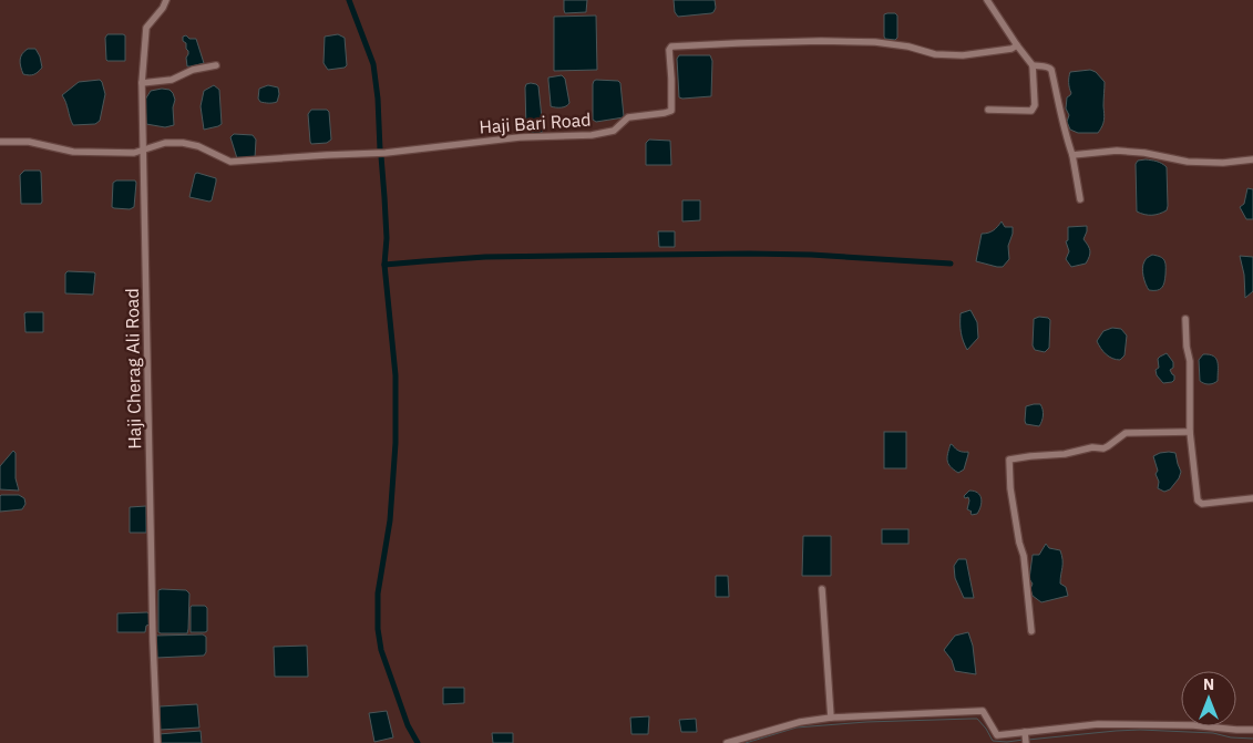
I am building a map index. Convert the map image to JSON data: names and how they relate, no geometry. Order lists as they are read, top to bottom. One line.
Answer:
{"streets":{"street":["Haji Bari Road","Haji Cherag Ali Road"]},"crossings":[["Haji Bari Road","Haji Cherag Ali Road"]],"north":"top"}
